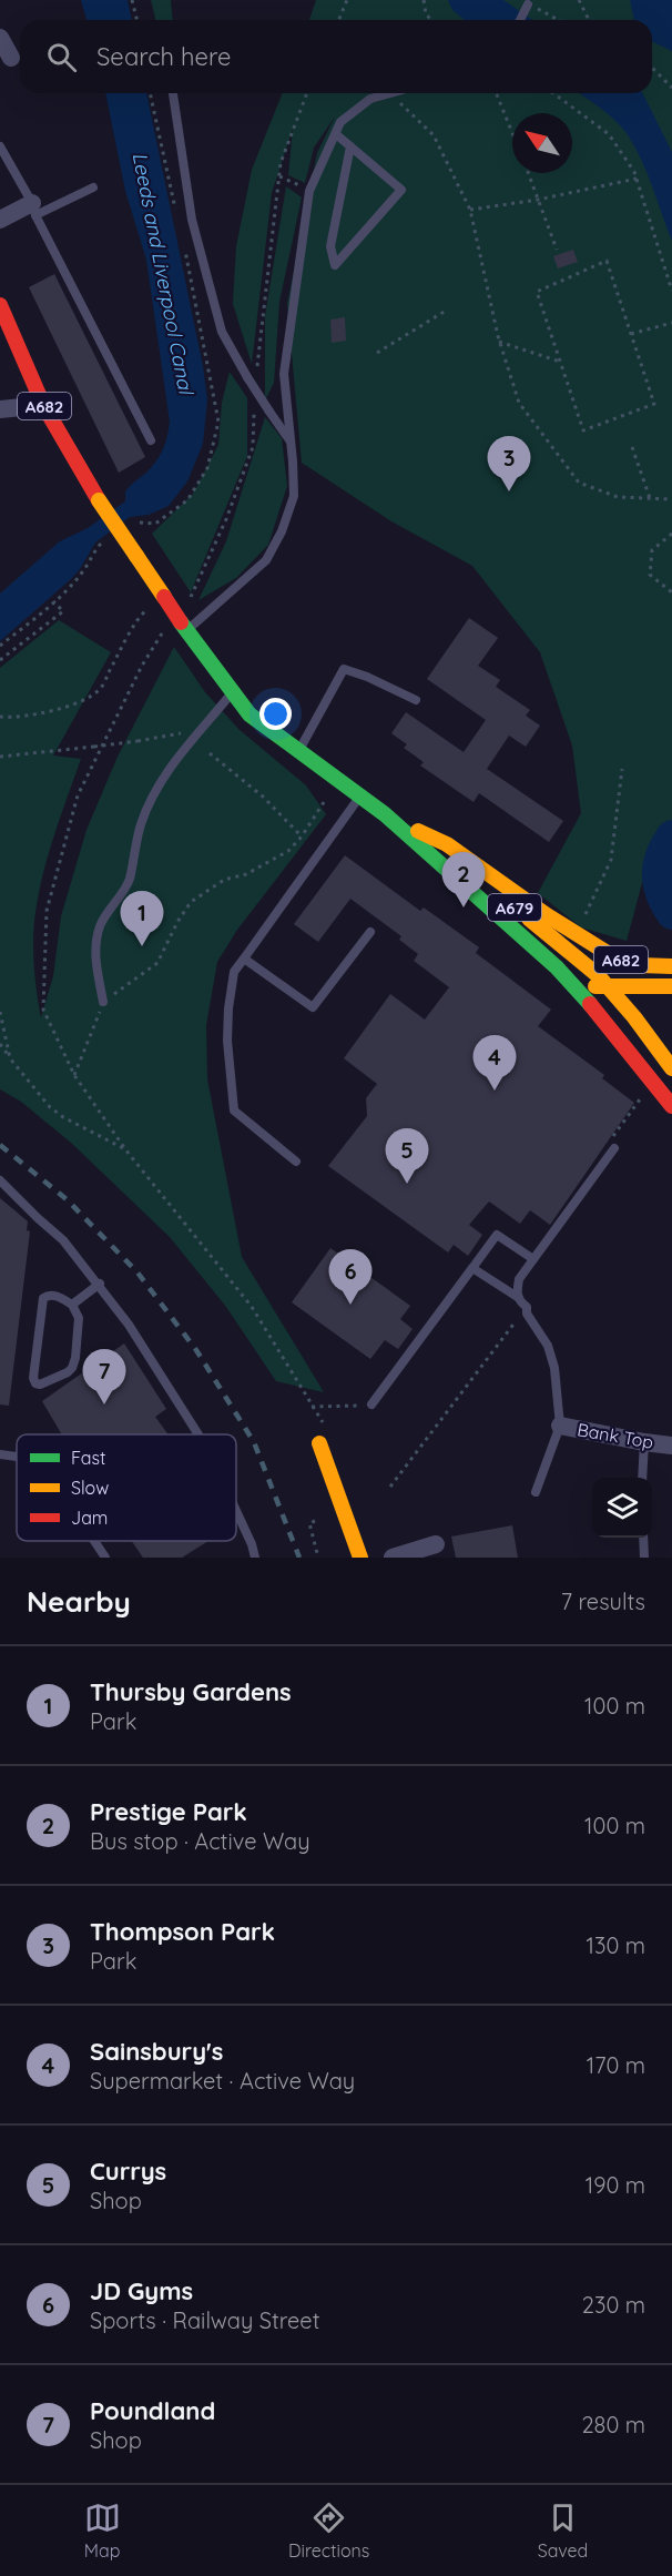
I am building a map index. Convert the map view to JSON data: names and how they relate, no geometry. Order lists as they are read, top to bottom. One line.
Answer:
{"streets":{"main road":["A682","A679"],"street":["Bank Top"]},"crossings":[["A682","A679"]],"water":["Leeds and Liverpool Canal"],"legend":["Fast","Slow","Jam"],"north":"top left","page":{"search":"Search here","pins":["3","2","1","4","5","6","7"],"heading":["Nearby","7 results"],"list":[{"mark":"1","name":"Thursby Gardens","note":"Park","value":"100 m"},{"mark":"2","name":"Prestige Park","note":"Bus stop · Active Way","value":"100 m"},{"mark":"3","name":"Thompson Park","note":"Park","value":"130 m"},{"mark":"4","name":"Sainsbury's","note":"Supermarket · Active Way","value":"170 m"},{"mark":"5","name":"Currys","note":"Shop","value":"190 m"},{"mark":"6","name":"JD Gyms","note":"Sports · Railway Street","value":"230 m"},{"mark":"7","name":"Poundland","note":"Shop","value":"280 m"}],"nav":["Map","Directions","Saved"]}}
